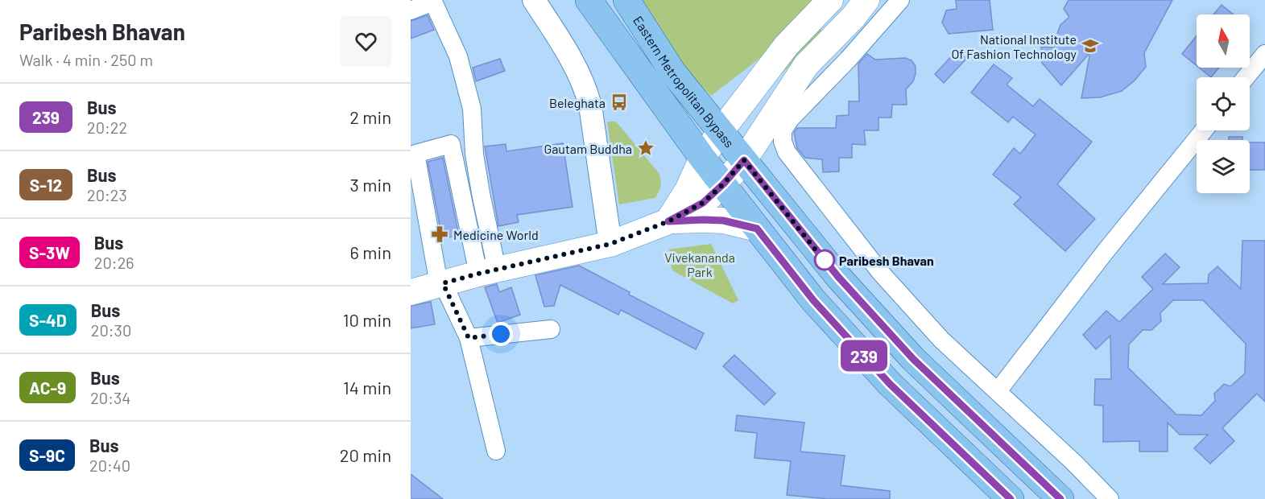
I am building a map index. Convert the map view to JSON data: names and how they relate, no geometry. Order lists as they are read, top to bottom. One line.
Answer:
{"streets":{"main road":["Eastern Metropolitan Bypass"]},"parks":["Vivekananda Park"],"places":{"school or university":["National Institute Of Fashion Technology"],"bus stop":["Beleghata"],"place":["Gautam Buddha"],"pharmacy":["Medicine World"],"other":["Paribesh Bhavan"]},"lines":["bus line 239"],"north":"top","page":{"heading":["Paribesh Bhavan","Walk · 4 min · 250 m"],"on_map":"239","list":[{"mark":"239","name":"Bus","note":"20:22","value":"2 min"},{"mark":"S-12","name":"Bus","note":"20:23","value":"3 min"},{"mark":"S-3W","name":"Bus","note":"20:26","value":"6 min"},{"mark":"S-4D","name":"Bus","note":"20:30","value":"10 min"},{"mark":"AC-9","name":"Bus","note":"20:34","value":"14 min"},{"mark":"S-9C","name":"Bus","note":"20:40","value":"20 min"}]}}
